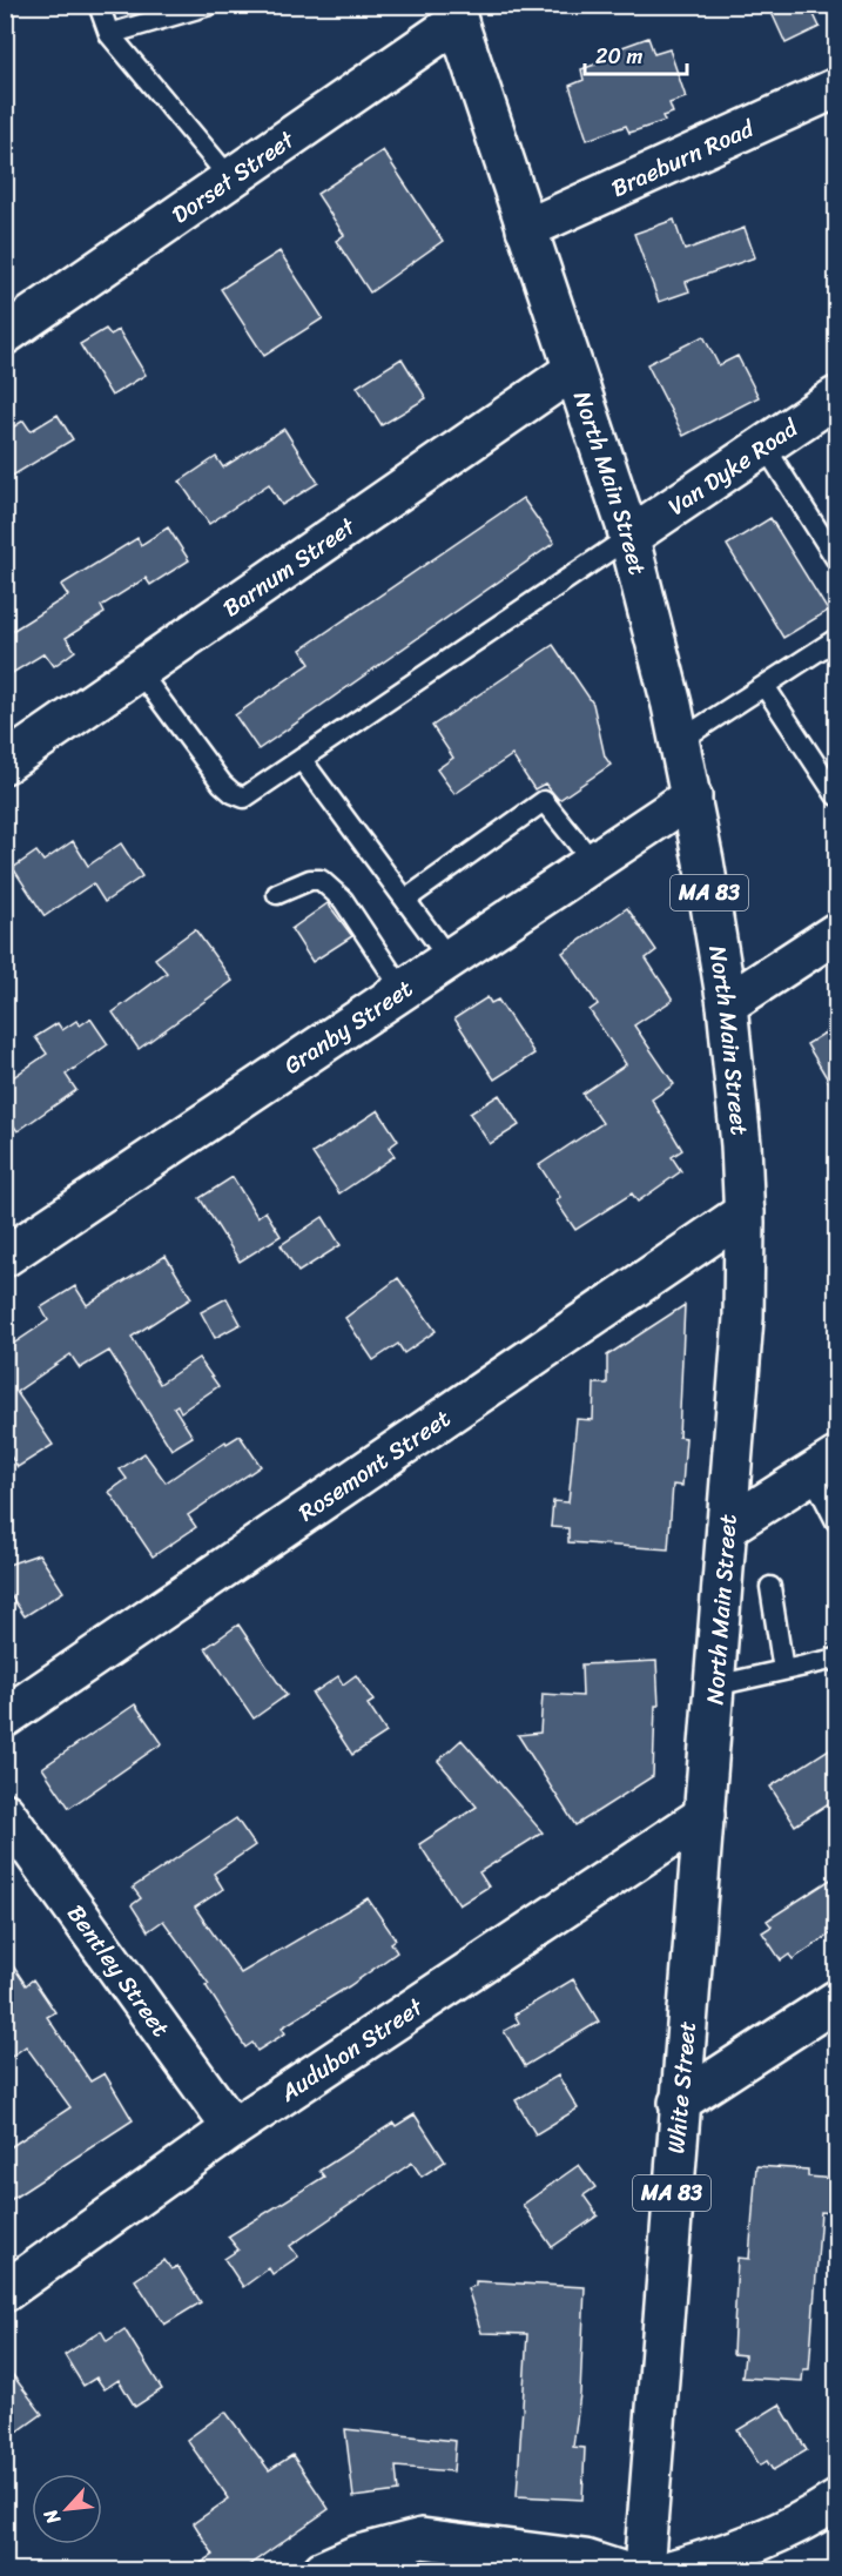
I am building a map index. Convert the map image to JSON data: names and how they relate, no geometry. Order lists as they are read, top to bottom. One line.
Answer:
{"streets":{"street":["Braeburn Road","Dorset Street","Van Dyke Road","North Main Street","Barnum Street","MA 83","Granby Street","Rosemont Street","Bentley Street","Audubon Street","White Street"]},"crossings":[["Braeburn Road","North Main Street"],["Dorset Street","North Main Street"],["Van Dyke Road","North Main Street"],["North Main Street","Barnum Street"],["North Main Street","Granby Street"],["North Main Street","Rosemont Street"],["North Main Street","Audubon Street"],["North Main Street","White Street"],["Bentley Street","Audubon Street"],["Audubon Street","White Street"]],"scale_bar":"20 m","north":"bottom left"}
